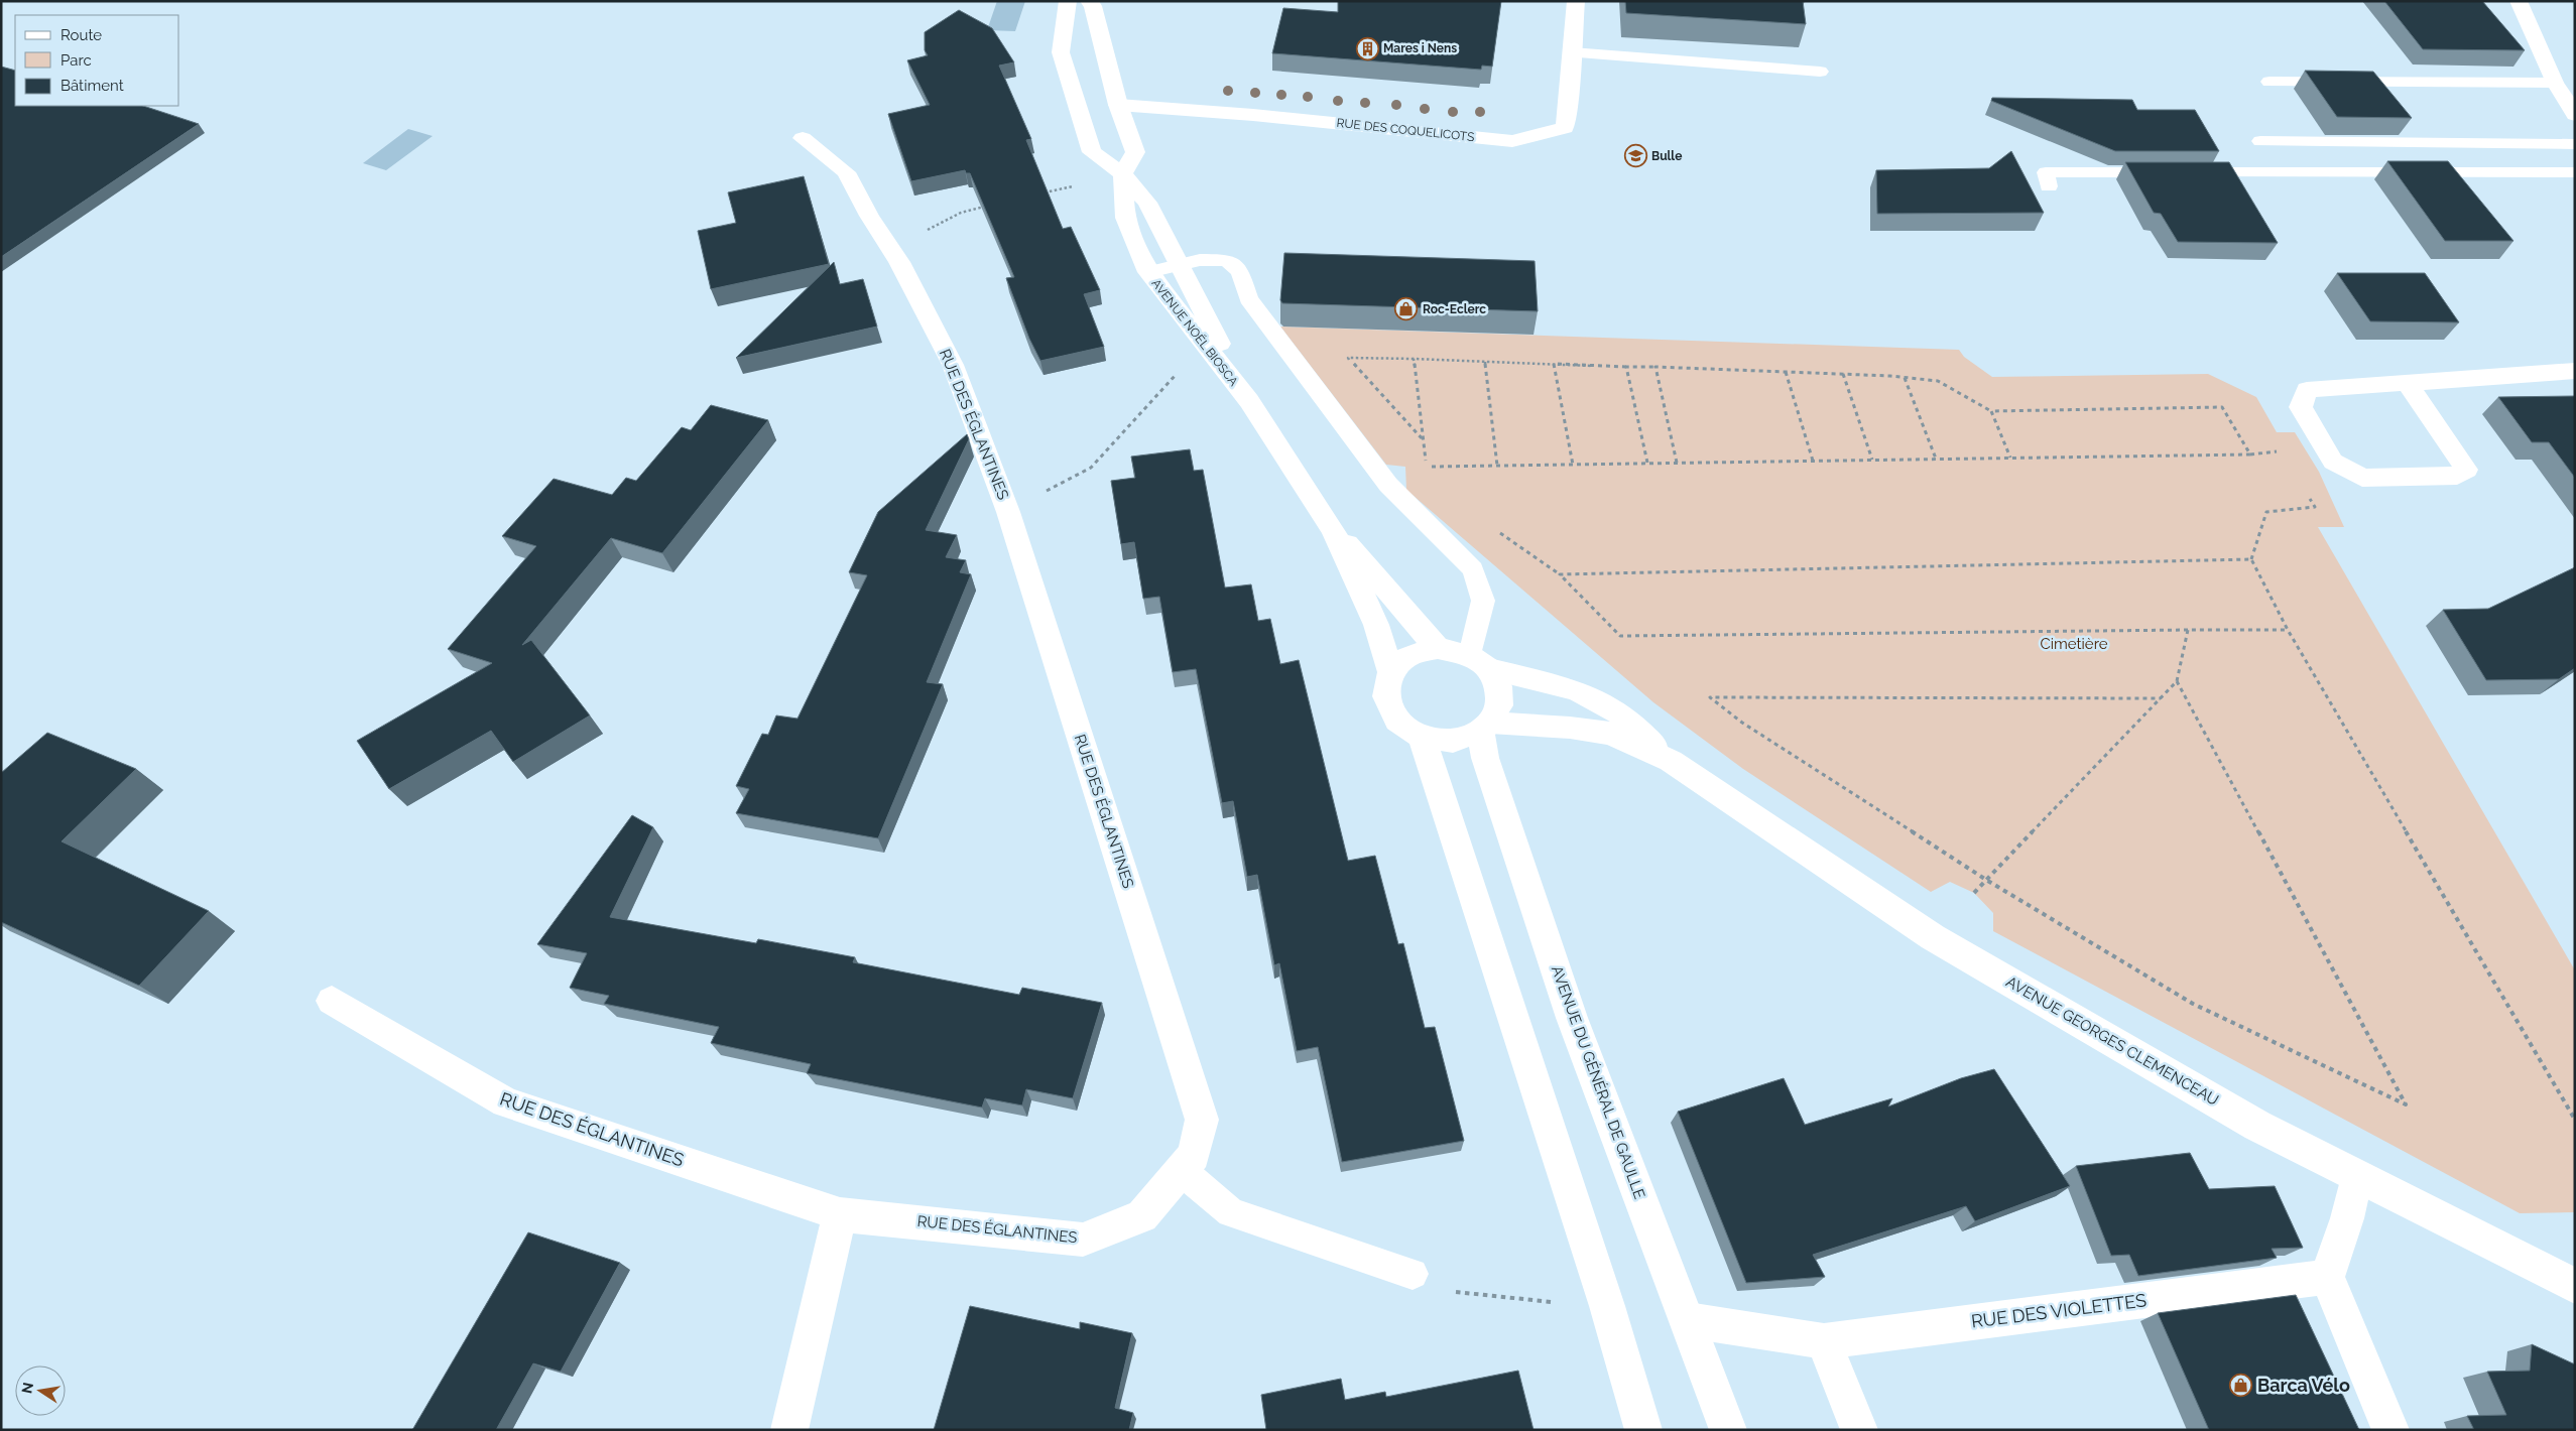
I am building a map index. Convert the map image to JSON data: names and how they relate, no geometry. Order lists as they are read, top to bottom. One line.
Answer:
{"streets":{"street":["RUE DES COQUELICOTS","AVENUE NOËL BIOSCA","RUE DES ÉGLANTINES","AVENUE GEORGES CLEMENCEAU","AVENUE DU GÉNÉRAL DE GAULLE","RUE DES VIOLETTES"]},"crossings":[["AVENUE NOËL BIOSCA","AVENUE GEORGES CLEMENCEAU"],["AVENUE NOËL BIOSCA","AVENUE DU GÉNÉRAL DE GAULLE"],["AVENUE GEORGES CLEMENCEAU","AVENUE DU GÉNÉRAL DE GAULLE"],["AVENUE DU GÉNÉRAL DE GAULLE","RUE DES VIOLETTES"]],"parks":["Cimetière"],"places":{"building":["Mares i Nens"],"school or university":["Bulle"],"shop":["Roc-Eclerc","Barca Vélo"]},"legend":["Route","Parc","Bâtiment"],"north":"left"}
